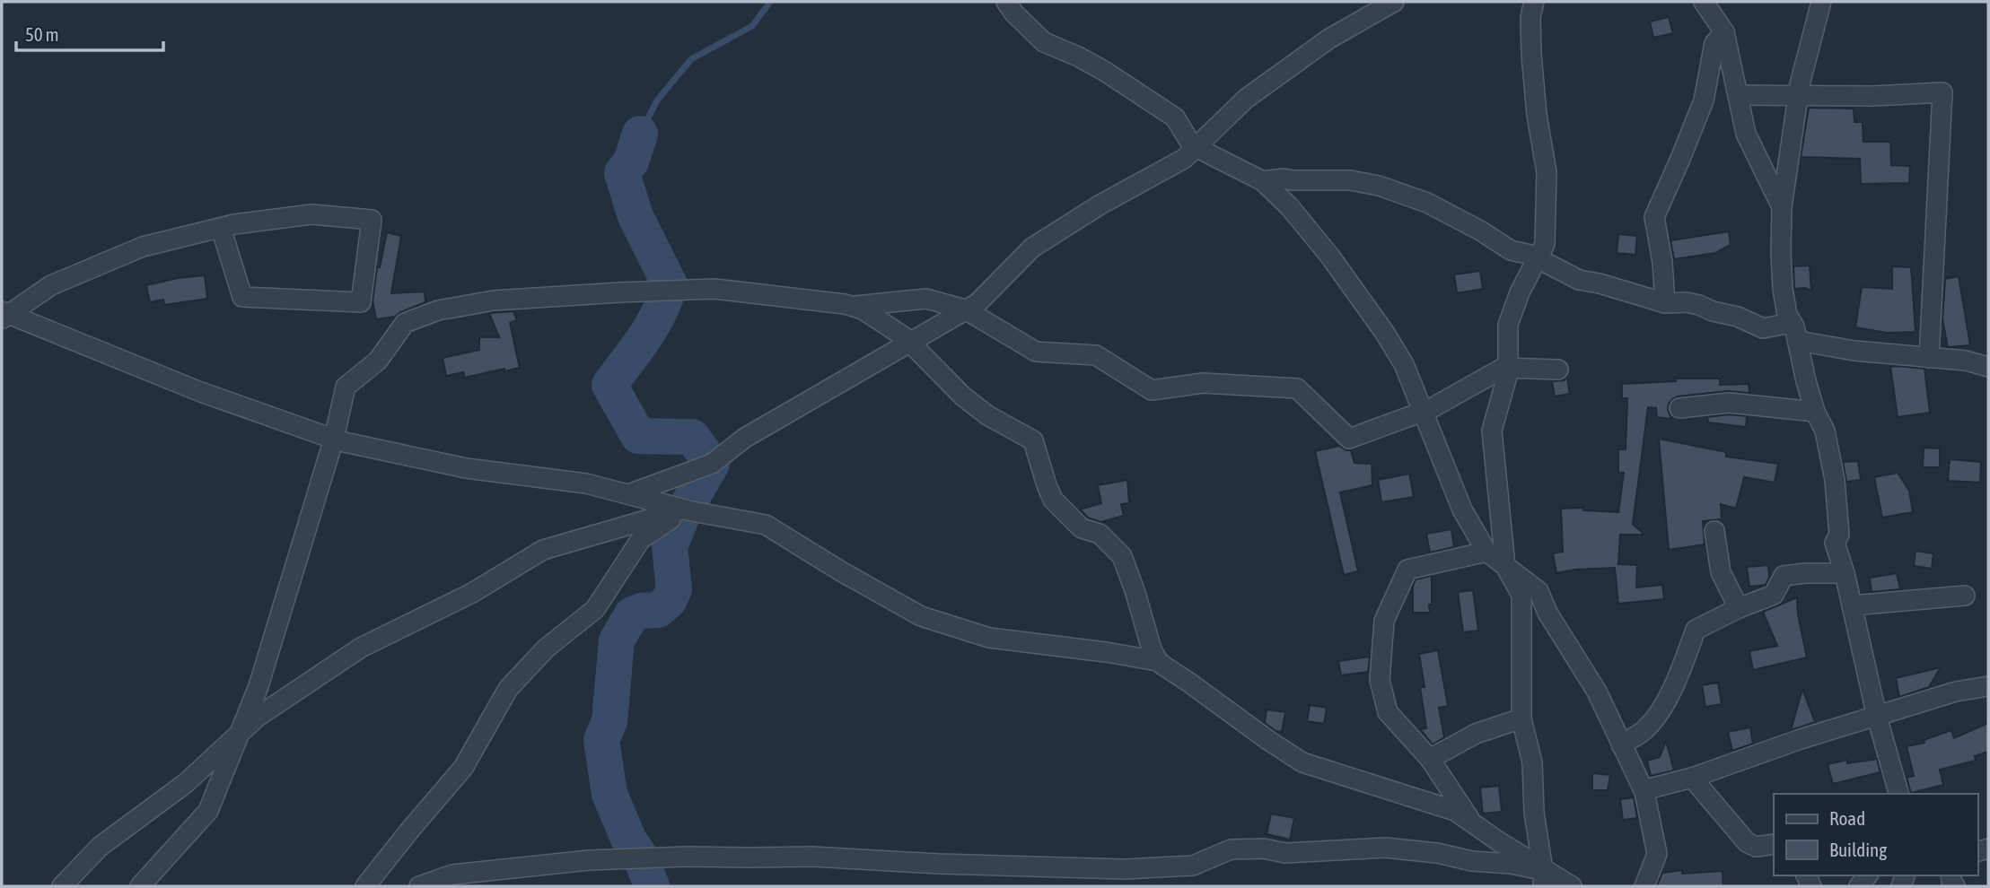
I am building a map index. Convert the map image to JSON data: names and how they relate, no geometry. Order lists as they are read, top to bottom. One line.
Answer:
{"legend":["Road","Building"],"scale_bar":"50 m"}
